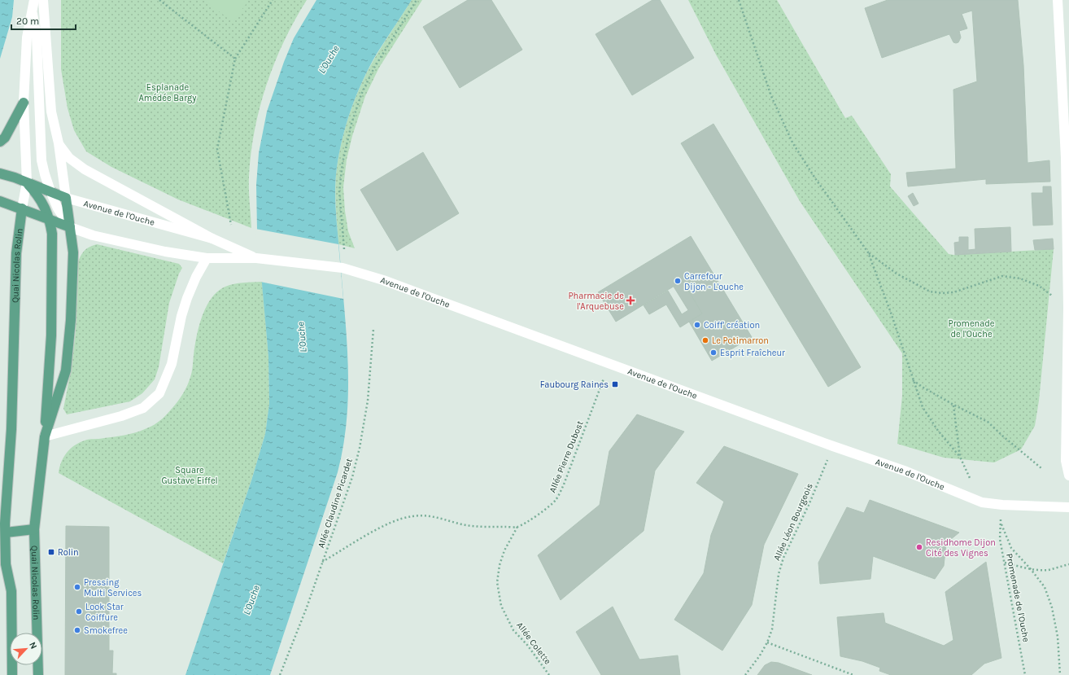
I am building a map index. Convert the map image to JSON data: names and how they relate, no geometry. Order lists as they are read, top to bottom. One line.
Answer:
{"streets":{"main road":["Avenue de l'Ouche","Quai Nicolas Rolin"],"path":["Allée Pierre Dubost","Allée Claudine Picardet","Allée Léon Bourgeois","Promenade de l'Ouche","Allée Colette"]},"crossings":[["Avenue de l'Ouche","Quai Nicolas Rolin"],["Avenue de l'Ouche","Allée Pierre Dubost"],["Avenue de l'Ouche","Allée Léon Bourgeois"],["Allée Pierre Dubost","Allée Colette"]],"water":["L'Ouche"],"parks":["Esplanade Amédée Bargy","Promenade de l'Ouche","Square Gustave Eiffel"],"places":{"other":["Carrefour Dijon - L'ouche","Coiff' création","Le Potimarron","Esprit Fraîcheur","Residhome Dijon Cité des Vignes","Pressing Multi Services","Look Star Coiffure","Smokefree"],"health":["Pharmacie de l'Arquebuse"],"transit":["Faubourg Raines","Rolin"]},"scale_bar":"20 m","north":"top right"}
